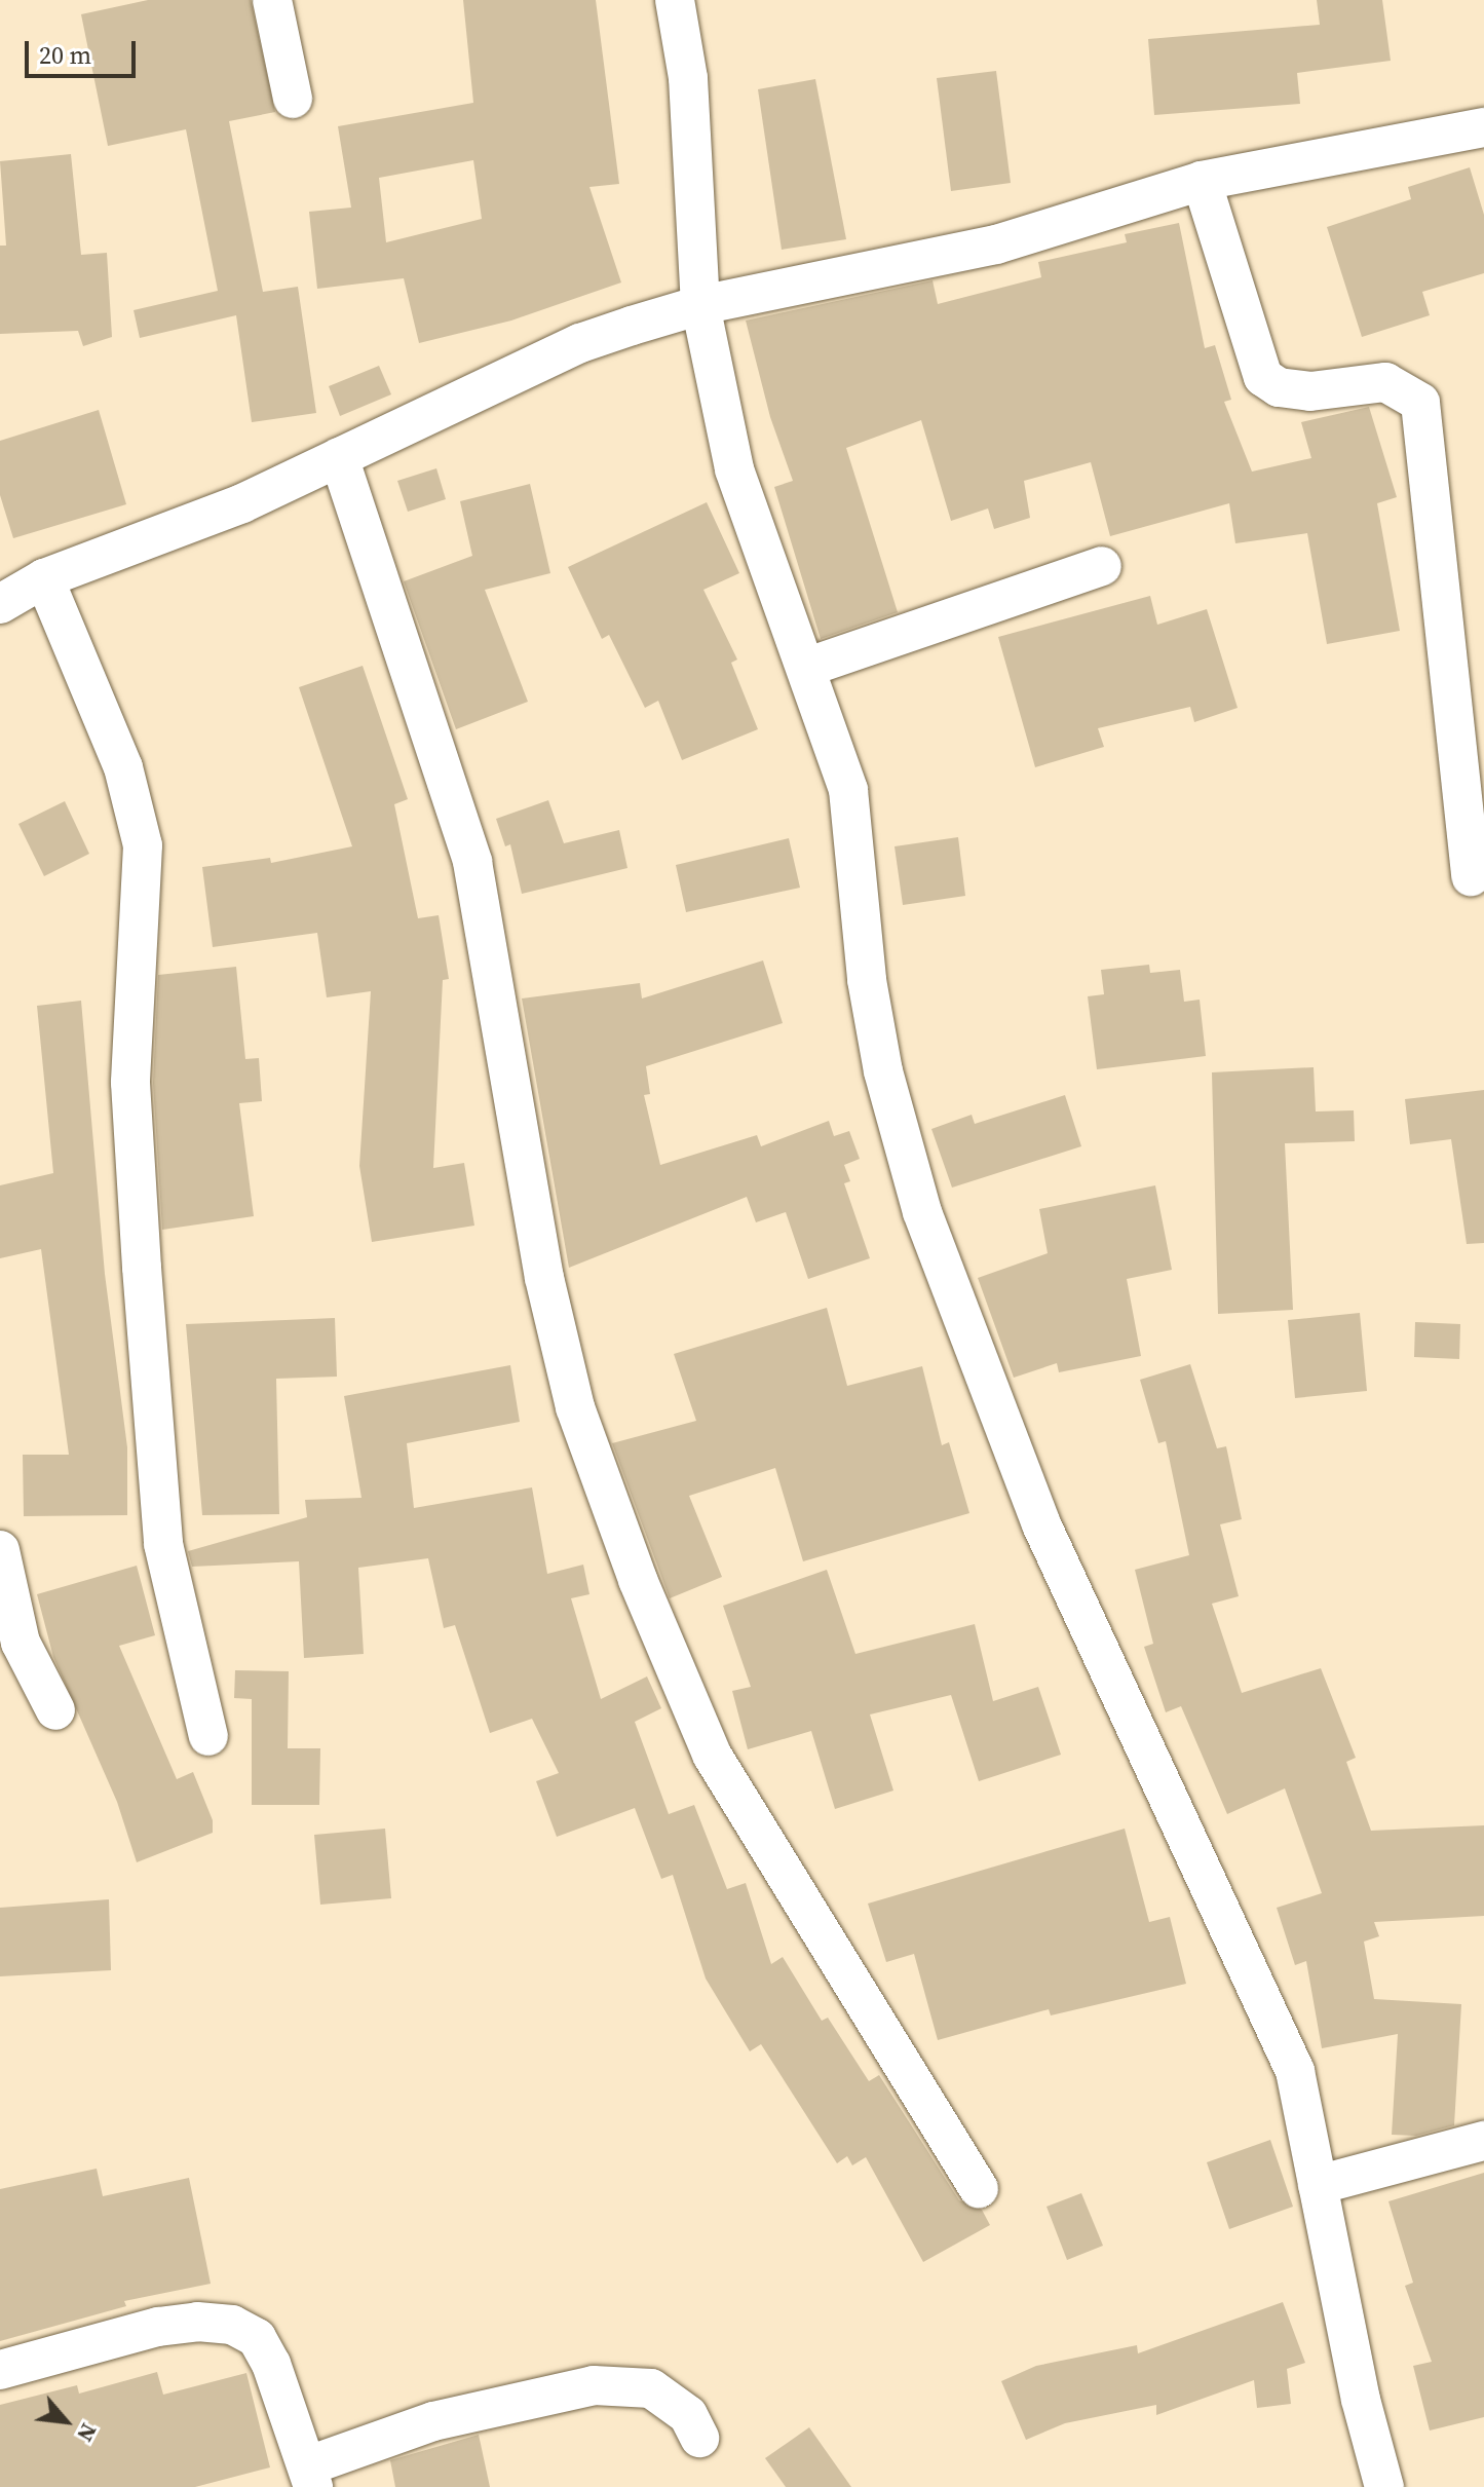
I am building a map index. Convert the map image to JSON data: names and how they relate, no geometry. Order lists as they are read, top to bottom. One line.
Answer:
{"scale_bar":"20 m","north":"bottom right"}
